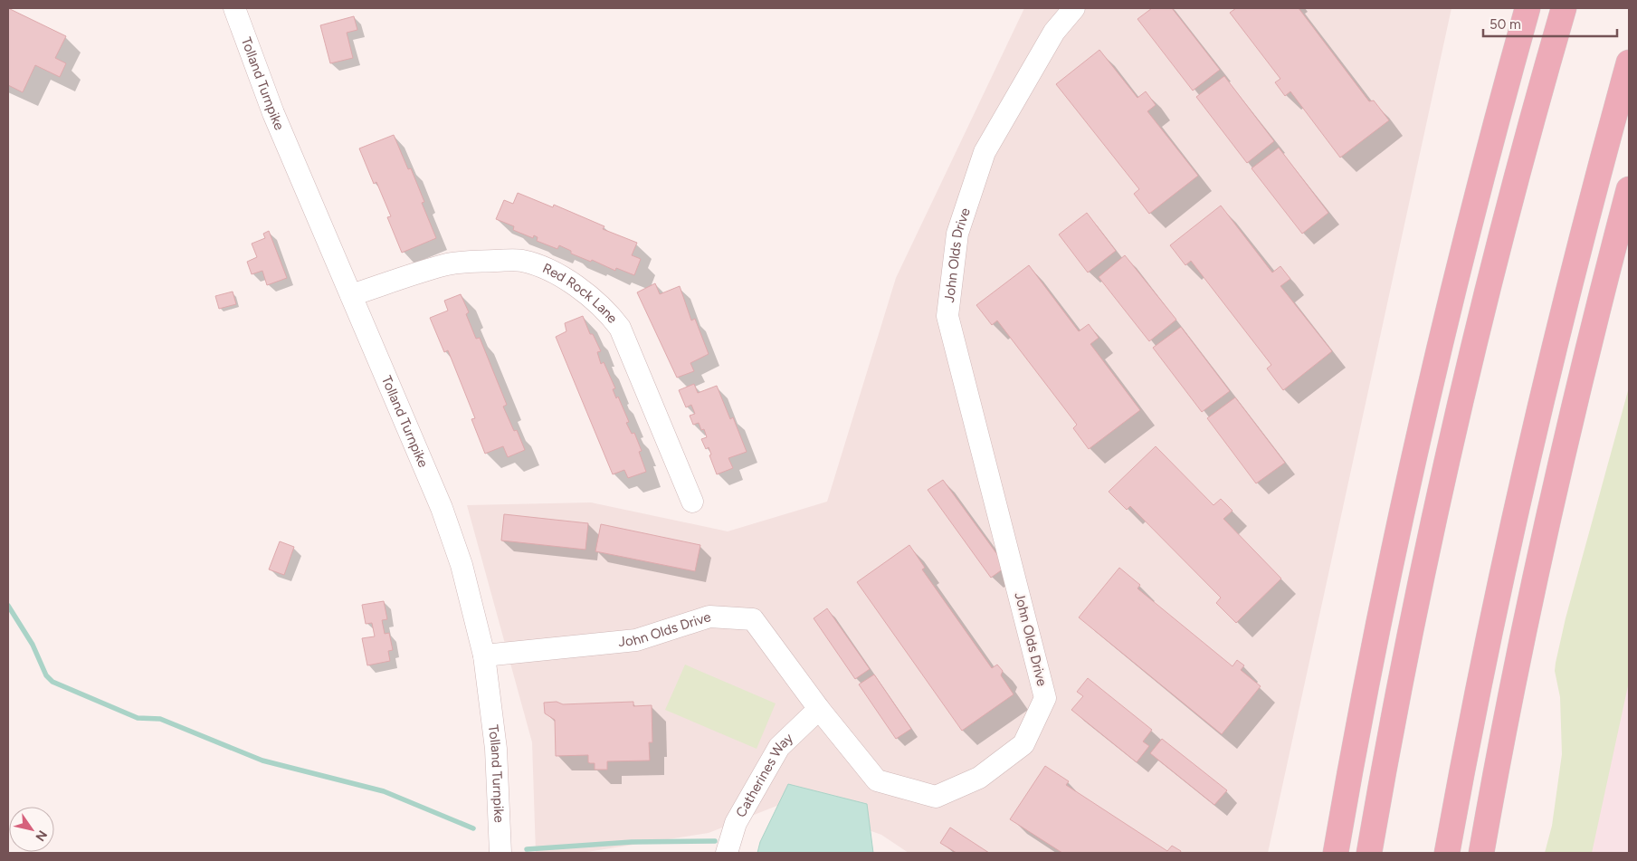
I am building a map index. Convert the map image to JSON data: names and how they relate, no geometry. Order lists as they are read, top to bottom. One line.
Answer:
{"streets":{"street":["Tolland Turnpike","John Olds Drive","Red Rock Lane","Catherines Way"]},"crossings":[["Tolland Turnpike","John Olds Drive"],["Tolland Turnpike","Red Rock Lane"],["John Olds Drive","Catherines Way"]],"scale_bar":"50 m","north":"bottom right"}
